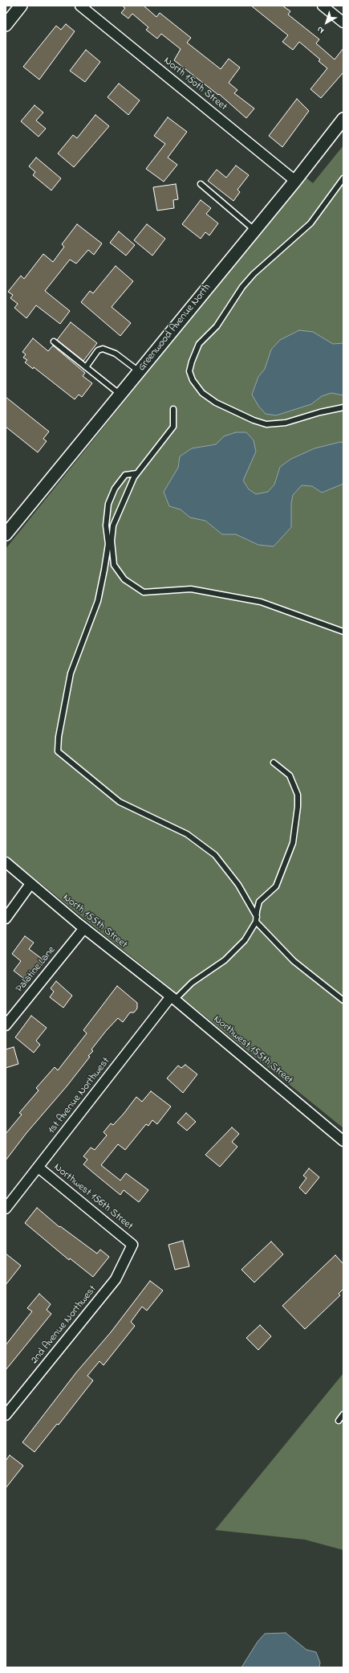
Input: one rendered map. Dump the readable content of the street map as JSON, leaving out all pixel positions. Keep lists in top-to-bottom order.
{
  "streets": {
    "street": [
      "North 150th Street",
      "Greenwood Avenue North",
      "North 155th Street",
      "Palatine Lane",
      "Northwest 155th Street",
      "1st Avenue Northwest",
      "Northwest 156th Street",
      "2nd Avenue Northwest"
    ]
  },
  "crossings": [
    ["North 150th Street", "Greenwood Avenue North"],
    ["North 155th Street", "Palatine Lane"],
    ["North 155th Street", "Northwest 155th Street"],
    ["North 155th Street", "1st Avenue Northwest"],
    ["Northwest 155th Street", "1st Avenue Northwest"],
    ["1st Avenue Northwest", "Northwest 156th Street"],
    ["Northwest 156th Street", "2nd Avenue Northwest"]
  ],
  "north": "bottom left"
}
